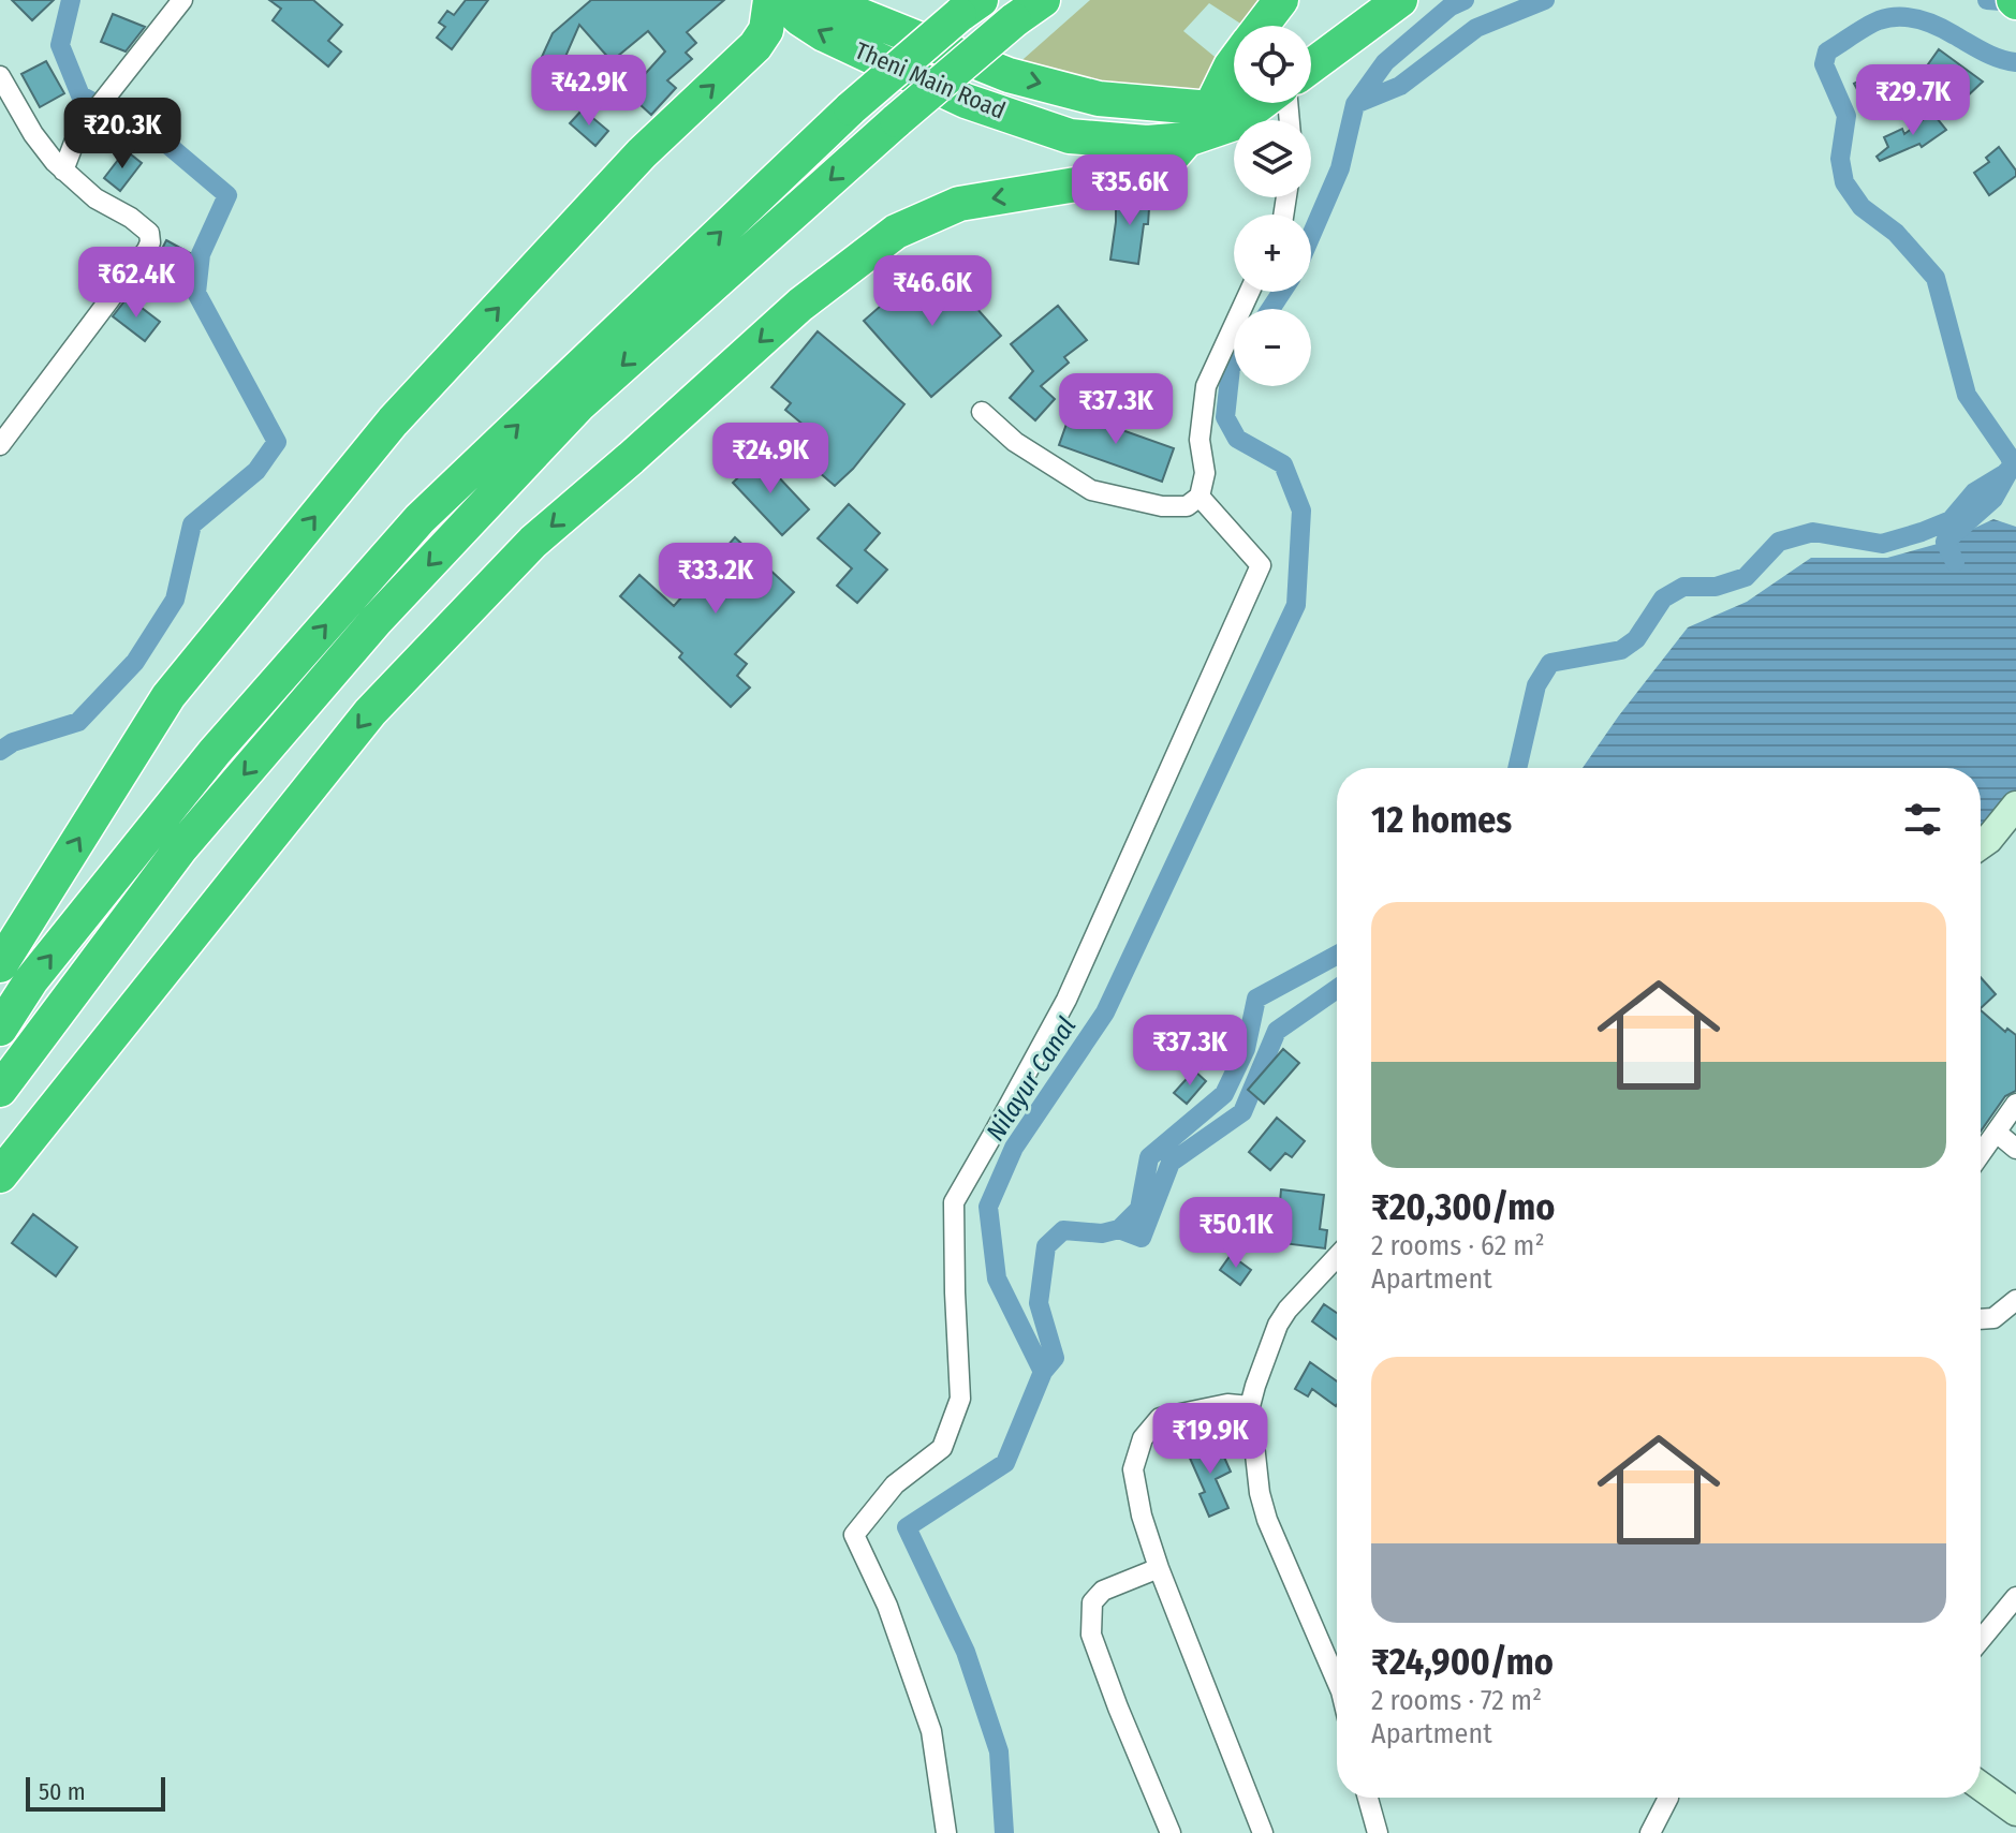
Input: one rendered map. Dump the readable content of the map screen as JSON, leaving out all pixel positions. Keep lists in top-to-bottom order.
{
  "streets": {
    "highway": ["Theni Main Road"]
  },
  "water": ["Nilayur Canal"],
  "scale_bar": "50 m",
  "page": {
    "map_buttons": ["+", "−"],
    "price": [
      "₹42.9K",
      "₹29.7K",
      "₹20.3K",
      "₹35.6K",
      "₹62.4K",
      "₹46.6K",
      "₹37.3K",
      "₹24.9K",
      "₹33.2K",
      "₹37.3K",
      "₹50.1K",
      "₹19.9K"
    ],
    "heading": "12 homes",
    "list": [
      {
        "name": "₹20,300/mo",
        "note": "2 rooms · 62 m² · Apartment"
      },
      {
        "name": "₹24,900/mo",
        "note": "2 rooms · 72 m² · Apartment"
      }
    ],
    "scale": "50 m"
  }
}
